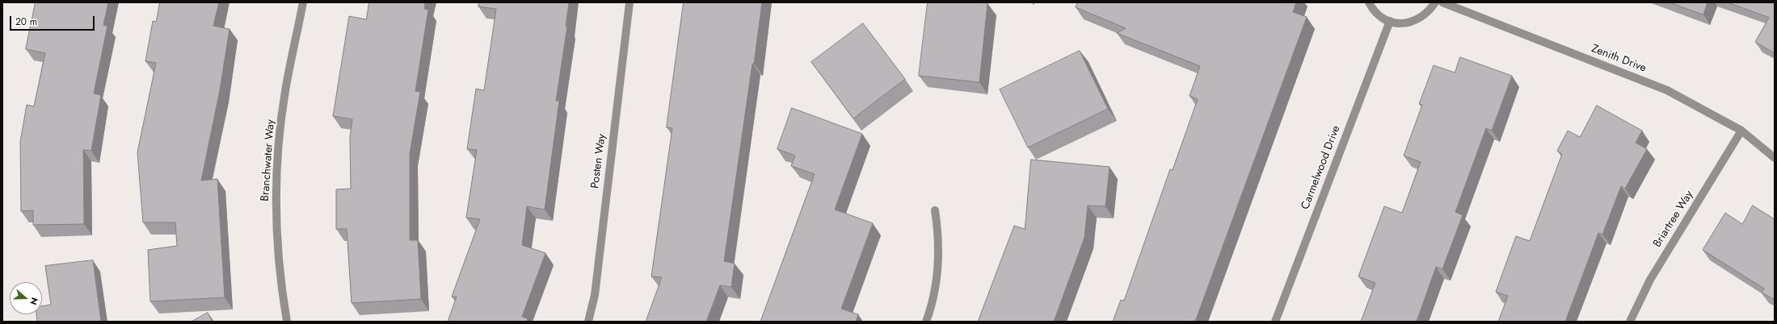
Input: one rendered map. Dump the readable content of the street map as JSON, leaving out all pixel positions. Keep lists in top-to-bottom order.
{
  "streets": {
    "street": [
      "Zenith Drive",
      "Branchwater Way",
      "Posten Way",
      "Carmelwood Drive",
      "Briartree Way"
    ]
  },
  "crossings": [
    ["Zenith Drive", "Briartree Way"]
  ],
  "scale_bar": "20 m",
  "north": "right"
}
